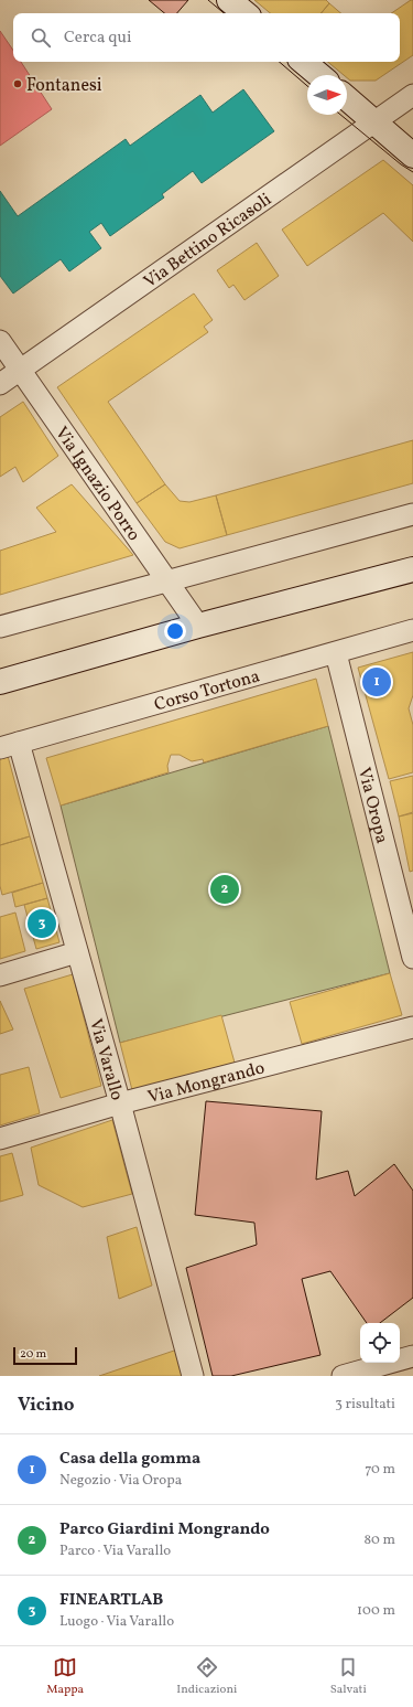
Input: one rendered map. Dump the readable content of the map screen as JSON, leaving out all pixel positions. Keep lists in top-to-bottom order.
{
  "streets": {
    "street": [
      "Via Bettino Ricasoli",
      "Via Ignazio Porro",
      "Corso Tortona",
      "Via Oropa",
      "Via Varallo",
      "Via Mongrando"
    ]
  },
  "crossings": [
    ["Via Bettino Ricasoli", "Via Ignazio Porro"],
    ["Corso Tortona", "Via Oropa"],
    ["Corso Tortona", "Via Varallo"],
    ["Via Varallo", "Via Mongrando"]
  ],
  "places": ["Fontanesi"],
  "scale_bar": "20 m",
  "north": "right",
  "page": {
    "search": "Cerca qui",
    "pins": ["1", "2", "3"],
    "scale": "20 m",
    "heading": ["Vicino", "3 risultati"],
    "list": [
      {
        "mark": "1",
        "name": "Casa della gomma",
        "note": "Negozio · Via Oropa",
        "value": "70 m"
      },
      {
        "mark": "2",
        "name": "Parco Giardini Mongrando",
        "note": "Parco · Via Varallo",
        "value": "80 m"
      },
      {
        "mark": "3",
        "name": "FINEARTLAB",
        "note": "Luogo · Via Varallo",
        "value": "100 m"
      }
    ],
    "nav": ["Mappa", "Indicazioni", "Salvati"]
  }
}
